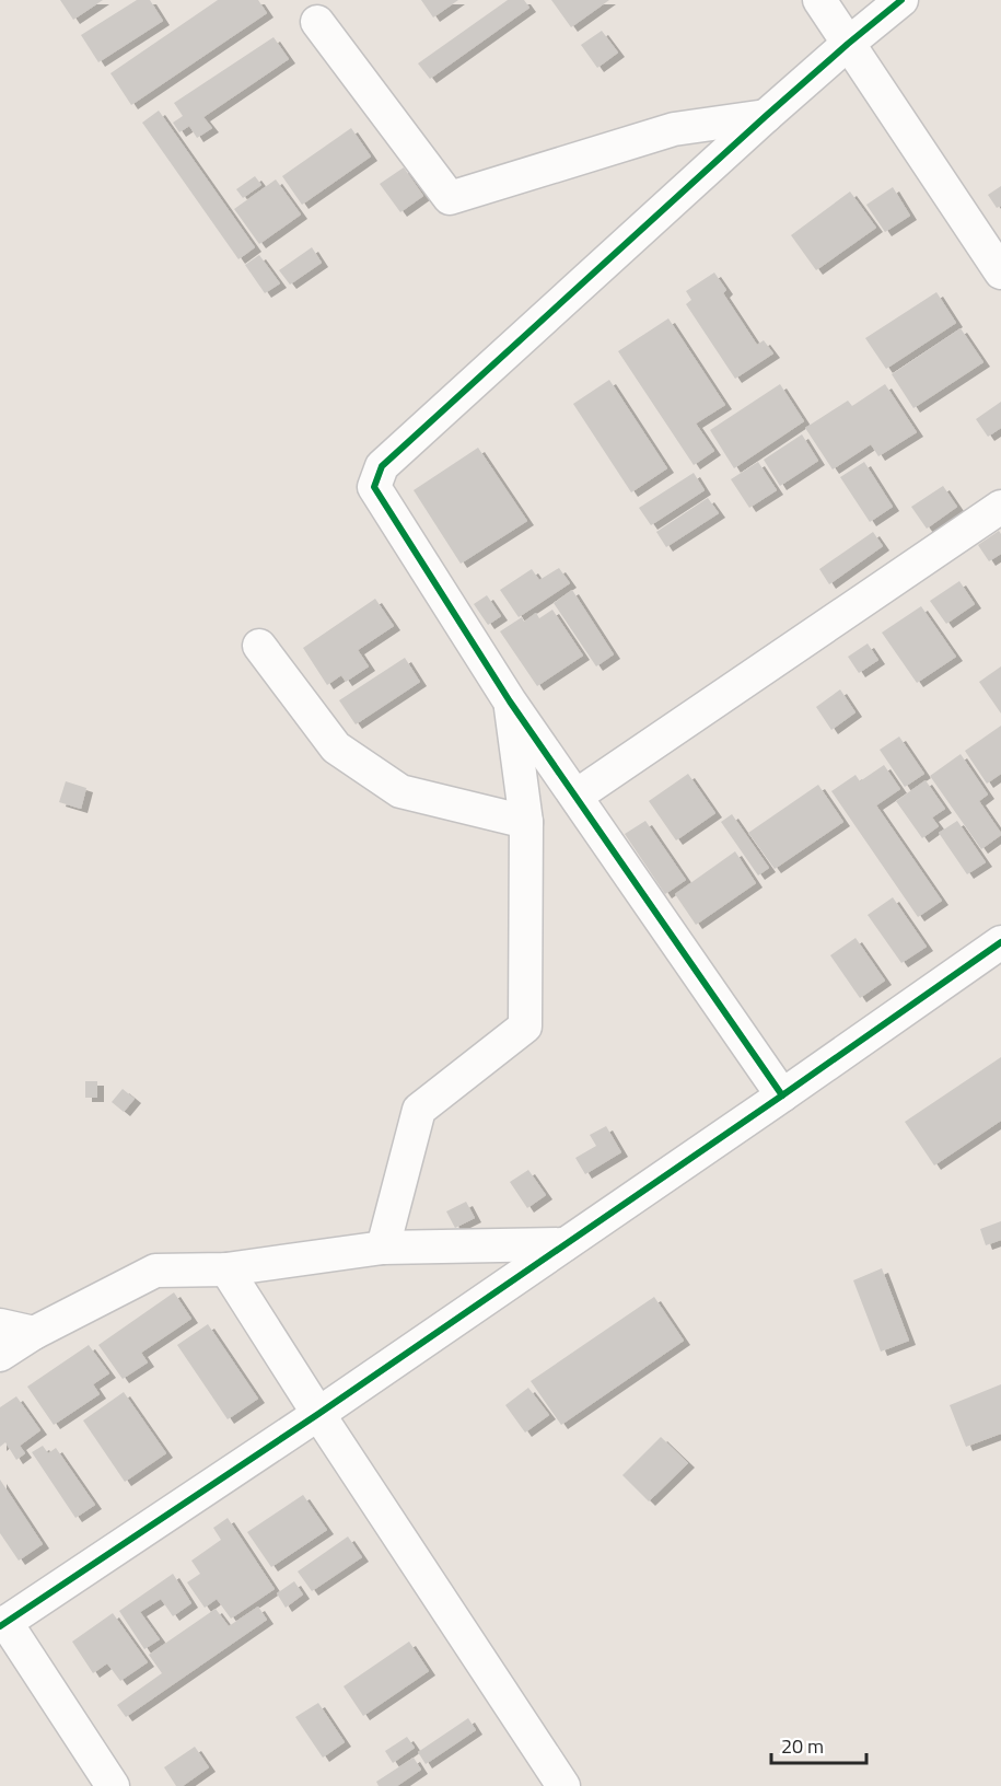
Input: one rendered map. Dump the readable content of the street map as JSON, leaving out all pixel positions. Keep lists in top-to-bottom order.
{
  "scale_bar": "20 m"
}
